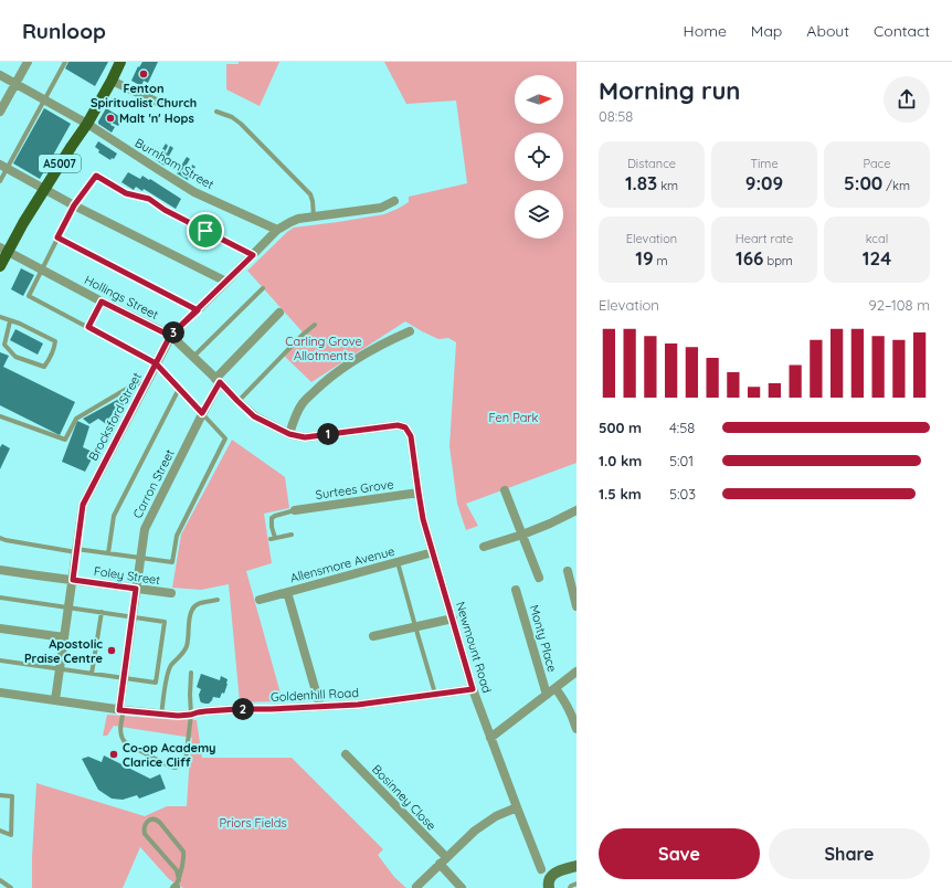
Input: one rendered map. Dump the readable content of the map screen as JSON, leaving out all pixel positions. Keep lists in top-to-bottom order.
{
  "streets": {
    "main road": ["A5007"],
    "street": [
      "Burnham Street",
      "Hollings Street",
      "Brocksford Street",
      "Carron Street",
      "Surtees Grove",
      "Allensmore Avenue",
      "Foley Street",
      "Monty Place",
      "Newmount Road",
      "Goldenhill Road",
      "Bosinney Close"
    ]
  },
  "crossings": [
    ["A5007", "Burnham Street"],
    ["A5007", "Hollings Street"],
    ["Burnham Street", "Brocksford Street"],
    ["Hollings Street", "Brocksford Street"],
    ["Hollings Street", "Carron Street"],
    ["Hollings Street", "Newmount Road"],
    ["Brocksford Street", "Foley Street"],
    ["Brocksford Street", "Goldenhill Road"],
    ["Carron Street", "Foley Street"],
    ["Carron Street", "Goldenhill Road"],
    ["Surtees Grove", "Newmount Road"],
    ["Allensmore Avenue", "Newmount Road"],
    ["Newmount Road", "Goldenhill Road"]
  ],
  "parks": ["Carling Grove Allotments", "Fen Park", "Priors Fields"],
  "places": [
    "Fenton Spiritualist Church",
    "Malt 'n' Hops",
    "Apostolic Praise Centre",
    "Co-op Academy Clarice Cliff"
  ],
  "north": "right",
  "page": {
    "header": "Runloop",
    "nav": [
      "Home",
      "Map",
      "About",
      "Contact"
    ],
    "heading": ["Morning run", "08:58"],
    "stats": [
      ["Distance", "1.83 km"],
      ["Time", "9:09"],
      ["Pace", "5:00 /km"],
      ["Elevation", "19 m"],
      ["Heart rate", "166 bpm"],
      ["kcal", "124"]
    ],
    "chart": ["Elevation", "92–108 m"],
    "pins": ["3", "1", "2"],
    "list": [
      {
        "name": "500 m",
        "note": "4:58"
      },
      {
        "name": "1.0 km",
        "note": "5:01"
      },
      {
        "name": "1.5 km",
        "note": "5:03"
      }
    ],
    "buttons": ["Save", "Share"]
  }
}
